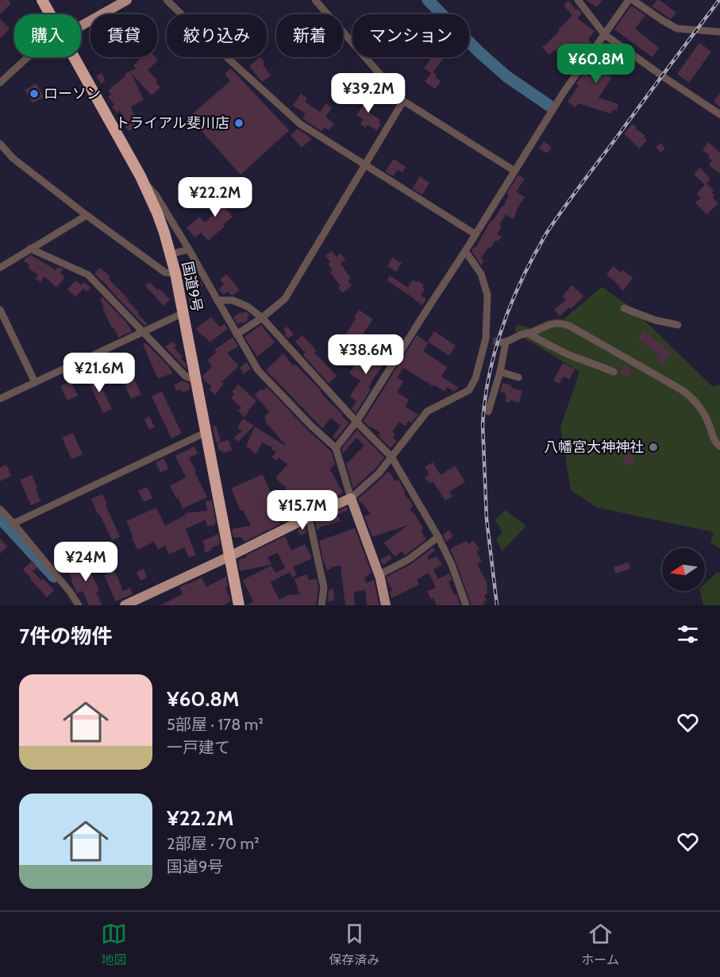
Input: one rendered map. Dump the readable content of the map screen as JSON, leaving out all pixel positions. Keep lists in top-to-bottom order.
{
  "streets": {
    "highway": ["国道9号"]
  },
  "places": ["ローソン", "トライアル斐川店", "八幡宮大神神社"],
  "north": "left",
  "page": {
    "chip": [
      "購入",
      "賃貸",
      "絞り込み",
      "新着",
      "マンション"
    ],
    "price": [
      "¥60.8M",
      "¥39.2M",
      "¥22.2M",
      "¥38.6M",
      "¥21.6M",
      "¥15.7M",
      "¥24M"
    ],
    "heading": "7件の物件",
    "list": [
      {
        "name": "¥60.8M",
        "note": "5部屋 · 178 m² · 一戸建て"
      },
      {
        "name": "¥22.2M",
        "note": "2部屋 · 70 m² · 国道9号"
      }
    ],
    "tabs": ["地図", "保存済み", "ホーム"]
  }
}
